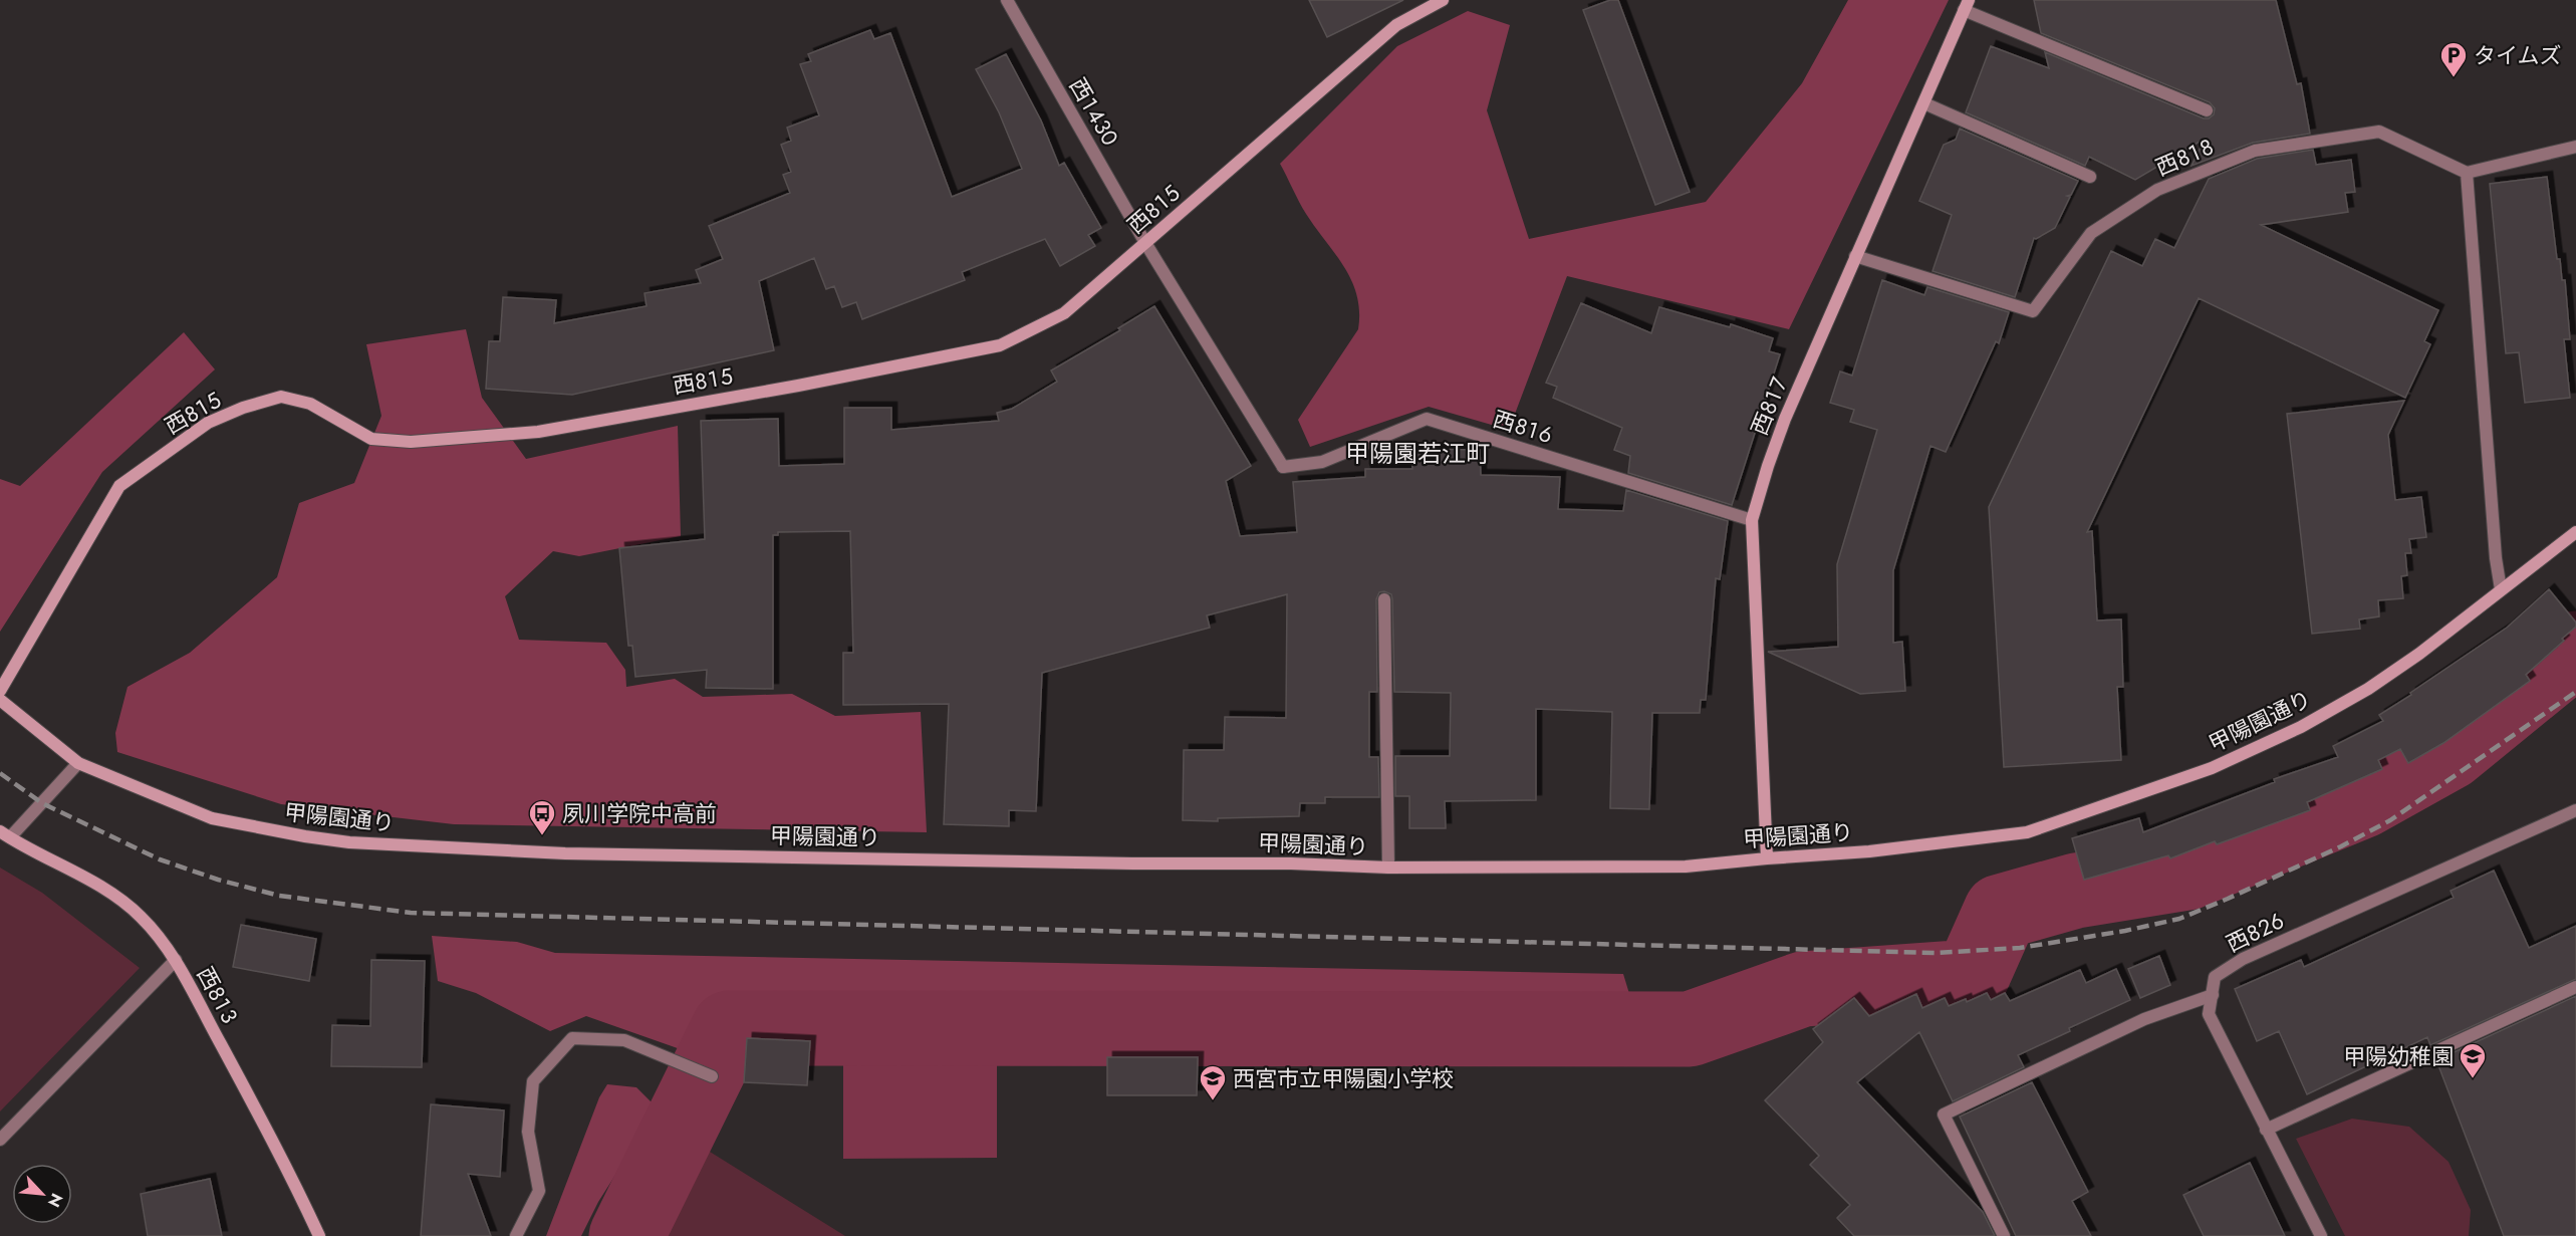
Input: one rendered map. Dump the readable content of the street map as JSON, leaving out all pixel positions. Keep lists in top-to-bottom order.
{
  "streets": {
    "street": [
      "西１４３０",
      "西８１８",
      "西８１５",
      "西８１７",
      "西８１６",
      "甲陽園通り",
      "西８２６",
      "西８１３"
    ]
  },
  "crossings": [
    ["西１４３０", "西８１５"],
    ["西１４３０", "西８１６"],
    ["西８１８", "西８１７"],
    ["西８１７", "西８１６"],
    ["西８１７", "甲陽園通り"]
  ],
  "districts": ["甲陽園若江町"],
  "places": {
    "parking": ["タイムズ"],
    "bus stop": ["夙川学院中高前"],
    "school or university": ["甲陽幼稚園", "西宮市立甲陽園小学校"]
  },
  "north": "bottom right"
}
